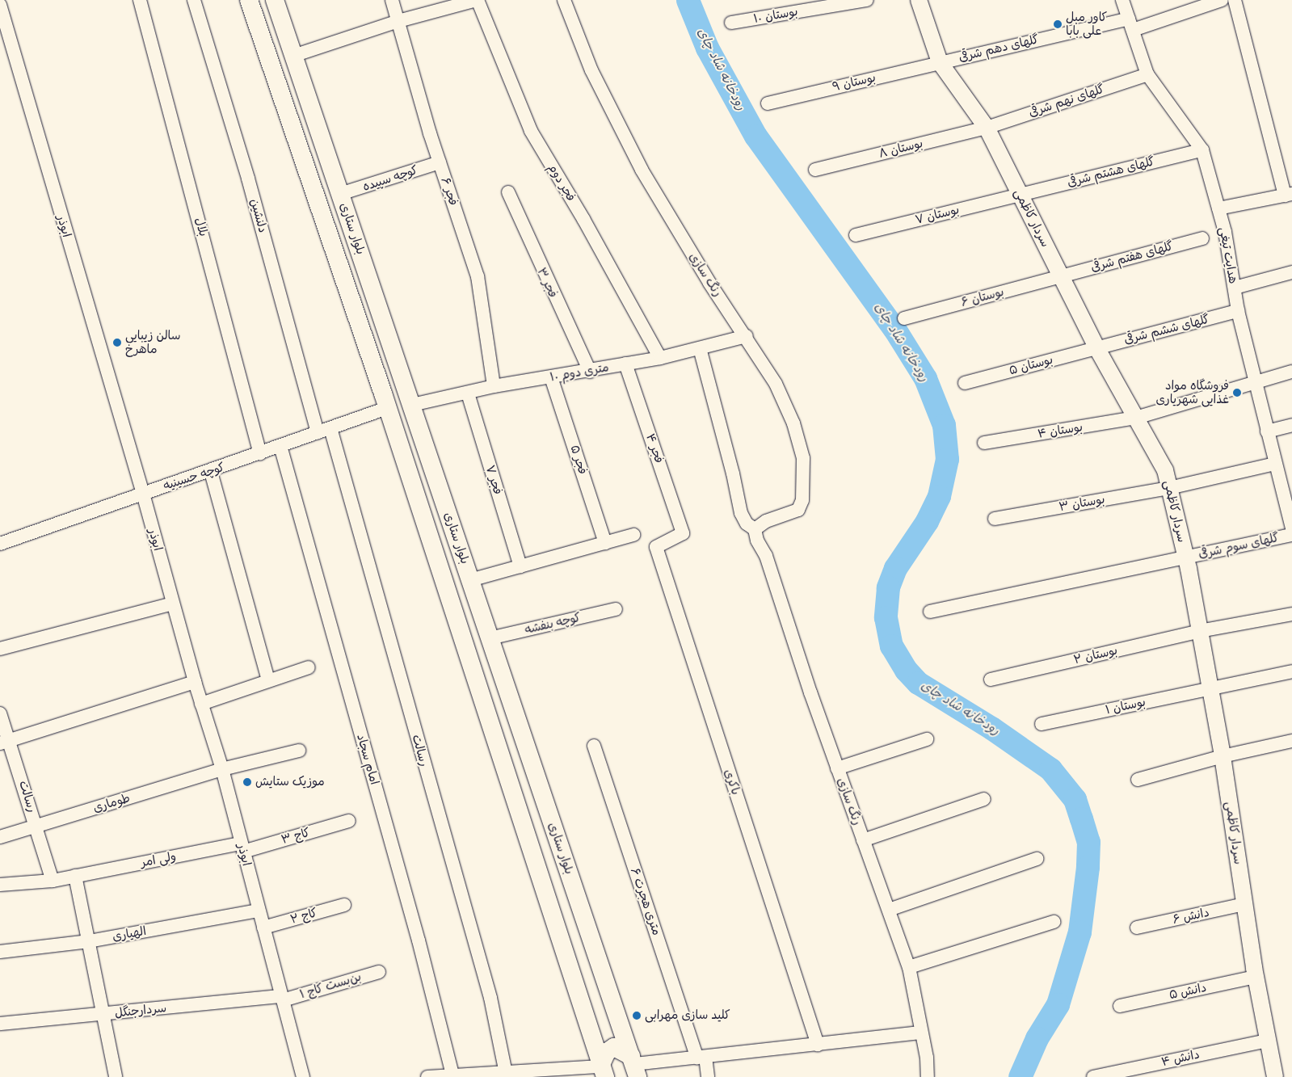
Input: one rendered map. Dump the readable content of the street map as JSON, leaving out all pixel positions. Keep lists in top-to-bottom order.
{
  "streets": {
    "main road": ["بلوار ستاری"],
    "street": [
      "بوستان ۱۰",
      "گلهای دهم شرقی",
      "بوستان ۹",
      "گلهای نهم شرقی",
      "بوستان ۸",
      "گلهای هشتم شرقی",
      "کوچه سپیده",
      "فجر دوم",
      "فجر ۶",
      "بوستان ۷",
      "دلنشین",
      "سردار کاظمی",
      "ابوذر",
      "بلال",
      "هدایت تیغی",
      "گلهای هفتم شرقی",
      "رنگ سازی",
      "فجر ۳",
      "بوستان ۶",
      "گلهای ششم شرقی",
      "بوستان ۵",
      "۱۰ متری دوم",
      "بوستان ۴",
      "فجر ۴",
      "فجر ۵",
      "کوچه حسینیه",
      "فجر ۷",
      "بوستان ۳",
      "گلهای سوم شرقی",
      "کوچه بنفشه",
      "بوستان ۲",
      "بوستان ۱",
      "رسالت",
      "امام سجاد",
      "باکری",
      "طوماری",
      "کاج ۳",
      "ولی امر",
      "۶ متری هجرت",
      "کاج ۲",
      "دانش ۶",
      "الهیاری",
      "بن‌بست کاج ۱",
      "دانش ۵",
      "سردارجنگل",
      "دانش ۴"
    ]
  },
  "crossings": [
    ["گلهای دهم شرقی", "بوستان ۹"],
    ["گلهای دهم شرقی", "سردار کاظمی"],
    ["گلهای دهم شرقی", "هدایت تیغی"],
    ["بوستان ۹", "سردار کاظمی"],
    ["گلهای نهم شرقی", "بوستان ۸"],
    ["گلهای نهم شرقی", "سردار کاظمی"],
    ["گلهای نهم شرقی", "هدایت تیغی"],
    ["بوستان ۸", "سردار کاظمی"],
    ["گلهای هشتم شرقی", "بوستان ۷"],
    ["گلهای هشتم شرقی", "سردار کاظمی"],
    ["گلهای هشتم شرقی", "هدایت تیغی"],
    ["کوچه سپیده", "فجر ۶"],
    ["کوچه سپیده", "بلوار ستاری"],
    ["فجر دوم", "۱۰ متری دوم"],
    ["فجر ۶", "۱۰ متری دوم"],
    ["بوستان ۷", "سردار کاظمی"],
    ["دلنشین", "کوچه حسینیه"],
    ["سردار کاظمی", "گلهای هفتم شرقی"],
    ["سردار کاظمی", "بوستان ۶"],
    ["سردار کاظمی", "گلهای ششم شرقی"],
    ["سردار کاظمی", "بوستان ۵"],
    ["سردار کاظمی", "بوستان ۴"],
    ["سردار کاظمی", "بوستان ۳"],
    ["سردار کاظمی", "گلهای سوم شرقی"],
    ["سردار کاظمی", "بوستان ۲"],
    ["سردار کاظمی", "بوستان ۱"],
    ["سردار کاظمی", "دانش ۶"],
    ["سردار کاظمی", "دانش ۵"],
    ["سردار کاظمی", "دانش ۴"],
    ["ابوذر", "کوچه حسینیه"],
    ["ابوذر", "طوماری"],
    ["ابوذر", "کاج ۳"],
    ["ابوذر", "ولی امر"],
    ["ابوذر", "کاج ۲"],
    ["ابوذر", "الهیاری"],
    ["ابوذر", "بن‌بست کاج ۱"],
    ["ابوذر", "سردارجنگل"],
    ["بلال", "کوچه حسینیه"],
    ["بلوار ستاری", "۱۰ متری دوم"],
    ["بلوار ستاری", "کوچه حسینیه"],
    ["بلوار ستاری", "کوچه بنفشه"],
    ["هدایت تیغی", "گلهای ششم شرقی"],
    ["هدایت تیغی", "بوستان ۴"],
    ["هدایت تیغی", "بوستان ۳"],
    ["گلهای هفتم شرقی", "بوستان ۶"],
    ["رنگ سازی", "۱۰ متری دوم"],
    ["فجر ۳", "۱۰ متری دوم"],
    ["گلهای ششم شرقی", "بوستان ۵"],
    ["۱۰ متری دوم", "فجر ۴"],
    ["۱۰ متری دوم", "فجر ۵"],
    ["۱۰ متری دوم", "فجر ۷"],
    ["فجر ۴", "باکری"],
    ["کوچه حسینیه", "رسالت"],
    ["کوچه حسینیه", "امام سجاد"],
    ["رسالت", "طوماری"],
    ["رسالت", "ولی امر"],
    ["کاج ۳", "ولی امر"],
    ["بن‌بست کاج ۱", "سردارجنگل"]
  ],
  "water": ["رودخانه شاد چای"],
  "places": [
    "کاور مبل علی بابا",
    "سالن زیبایی ماهرخ",
    "فروشگاه مواد غذایی شهریاری",
    "موزیک ستایش",
    "کلید سازی مهرابی"
  ]
}
